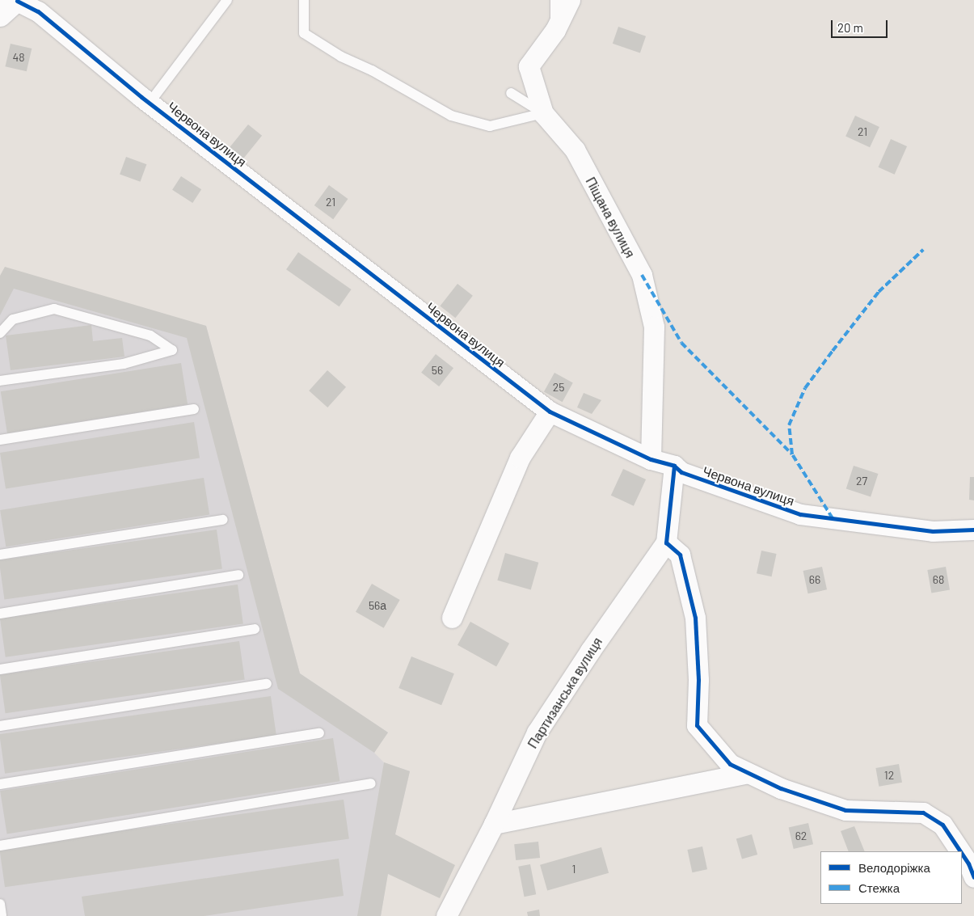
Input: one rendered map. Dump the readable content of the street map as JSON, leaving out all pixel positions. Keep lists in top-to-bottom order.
{
  "streets": {
    "street": ["Червона вулиця", "Піщана вулиця", "Партизанська вулиця"]
  },
  "crossings": [
    ["Червона вулиця", "Піщана вулиця"]
  ],
  "house_numbers": [
    "48",
    "21",
    "21",
    "56",
    "25",
    "27",
    "66",
    "68",
    "56а",
    "12",
    "62",
    "1"
  ],
  "legend": ["Велодоріжка", "Стежка"],
  "scale_bar": "20 m"
}
